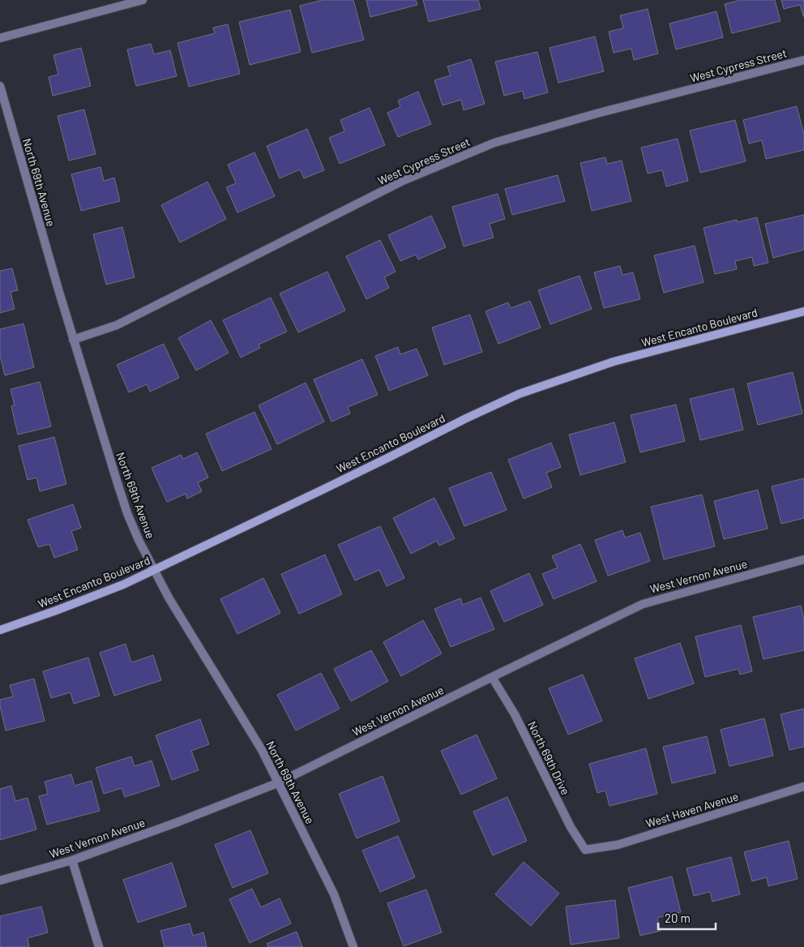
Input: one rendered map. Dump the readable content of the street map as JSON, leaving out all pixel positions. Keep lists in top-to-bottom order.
{
  "streets": {
    "street": [
      "West Cypress Street",
      "North 69th Avenue",
      "West Encanto Boulevard",
      "West Vernon Avenue",
      "North 69th Drive",
      "West Haven Avenue"
    ]
  },
  "crossings": [
    ["West Cypress Street", "North 69th Avenue"],
    ["North 69th Avenue", "West Encanto Boulevard"],
    ["North 69th Avenue", "West Vernon Avenue"],
    ["West Vernon Avenue", "North 69th Drive"],
    ["North 69th Drive", "West Haven Avenue"]
  ],
  "scale_bar": "20 m"
}
